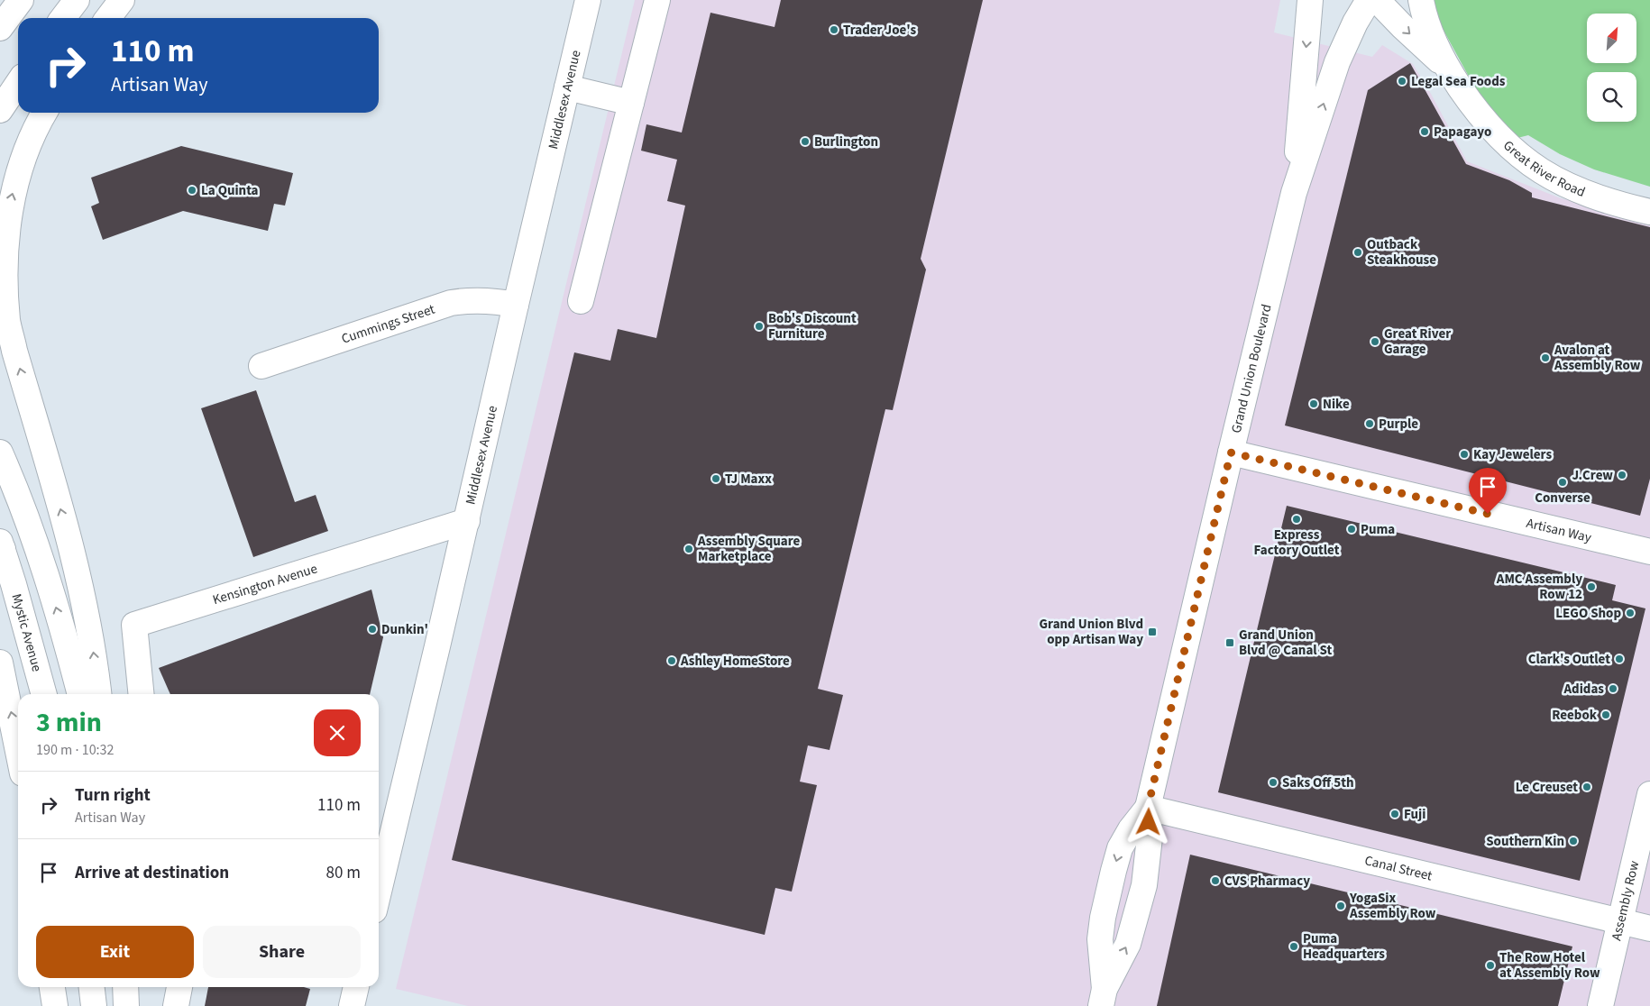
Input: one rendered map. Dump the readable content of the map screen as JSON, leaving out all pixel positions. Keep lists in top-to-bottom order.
{
  "streets": {
    "main road": [
      "Middlesex Avenue",
      "Great River Road",
      "Cummings Street",
      "Grand Union Boulevard",
      "Artisan Way",
      "Kensington Avenue",
      "Mystic Avenue",
      "Canal Street",
      "Assembly Row"
    ]
  },
  "crossings": [
    ["Middlesex Avenue", "Cummings Street"],
    ["Middlesex Avenue", "Kensington Avenue"],
    ["Grand Union Boulevard", "Artisan Way"],
    ["Grand Union Boulevard", "Canal Street"],
    ["Canal Street", "Assembly Row"]
  ],
  "places": {
    "other": [
      "Trader Joe's",
      "Legal Sea Foods",
      "Papagayo",
      "Burlington",
      "La Quinta",
      "Outback Steakhouse",
      "Bob's Discount Furniture",
      "Great River Garage",
      "Avalon at Assembly Row",
      "Nike",
      "Purple",
      "Kay Jewelers",
      "J.Crew",
      "TJ Maxx",
      "Converse",
      "Express Factory Outlet",
      "Puma",
      "Assembly Square Marketplace",
      "AMC Assembly Row 12",
      "LEGO Shop",
      "Dunkin'",
      "Clark's Outlet",
      "Ashley HomeStore",
      "Adidas",
      "Reebok",
      "Saks Off 5th",
      "Le Creuset",
      "Fuji",
      "Southern Kin",
      "CVS Pharmacy",
      "YogaSix Assembly Row",
      "Puma Headquarters",
      "The Row Hotel at Assembly Row"
    ],
    "transit": ["Grand Union Blvd opp Artisan Way", "Grand Union Blvd @ Canal St"]
  },
  "north": "top right",
  "page": {
    "turn": ["110 m", "Artisan Way"],
    "heading": ["3 min", "190 m · 10:32"],
    "list": [
      {
        "name": "Turn right",
        "note": "Artisan Way",
        "value": "110 m"
      },
      {
        "name": "Arrive at destination",
        "value": "80 m"
      }
    ],
    "buttons": ["Exit", "Share"]
  }
}
